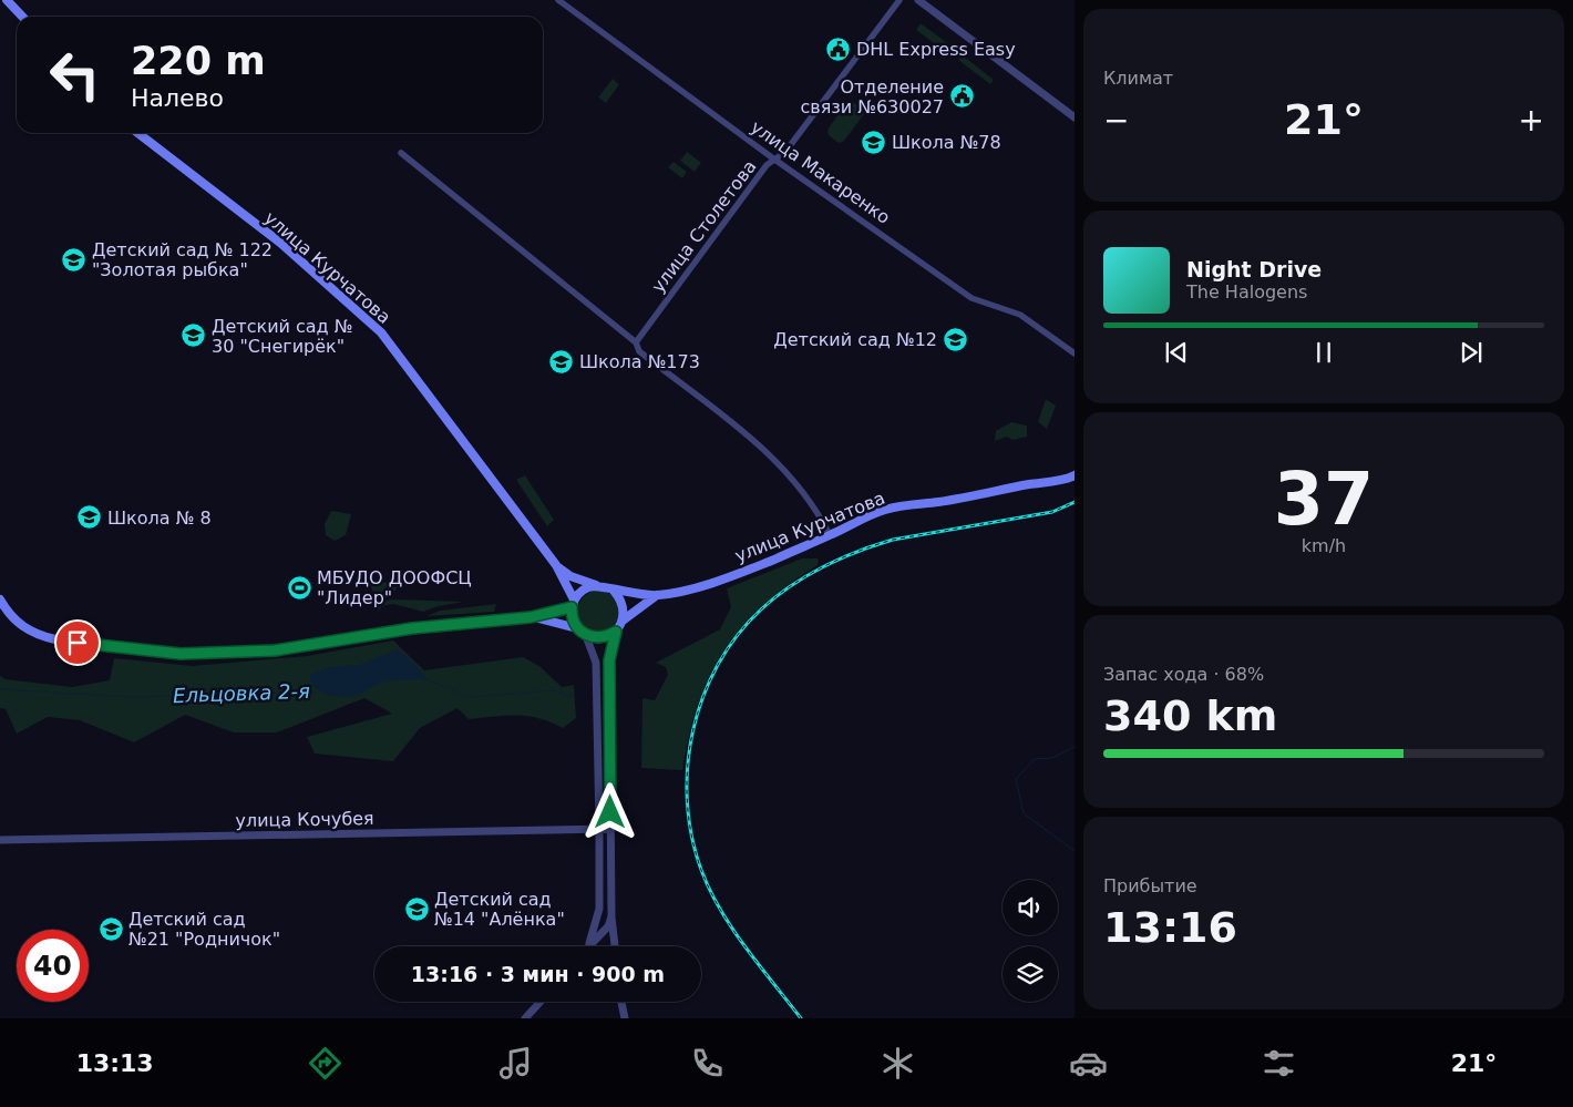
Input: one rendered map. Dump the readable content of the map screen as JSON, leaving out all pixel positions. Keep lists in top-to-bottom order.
{
  "streets": {
    "main road": ["улица Курчатова"],
    "street": ["улица Макаренко", "улица Столетова", "улица Кочубея"]
  },
  "crossings": [
    ["улица Макаренко", "улица Столетова"]
  ],
  "water": ["Ельцовка 2-я"],
  "places": {
    "public building": ["DHL Express Easy", "Отделение связи №630027"],
    "school or university": [
      "Школа №78",
      "Детский сад № 122 \"Золотая рыбка\"",
      "Детский сад № 30 \"Снегирёк\"",
      "Детский сад №12",
      "Школа №173",
      "Школа № 8",
      "Детский сад №14 \"Алёнка\"",
      "Детский сад №21 \"Родничок\""
    ],
    "sports": ["МБУДО ДООФСЦ \"Лидер\""]
  },
  "page": {
    "tile": [
      "Климат",
      ["37", "km/h"],
      ["Запас хода · 68%", "340 km"],
      ["Прибытие", "13:16"]
    ],
    "turn": ["220 m", "Налево"],
    "heat": ["−", "21°", "+"],
    "song": ["Night Drive", "The Halogens"],
    "limit": "40",
    "trip": "13:16 · 3 мин · 900 m",
    "tabs": ["13:13", "21°"]
  }
}
